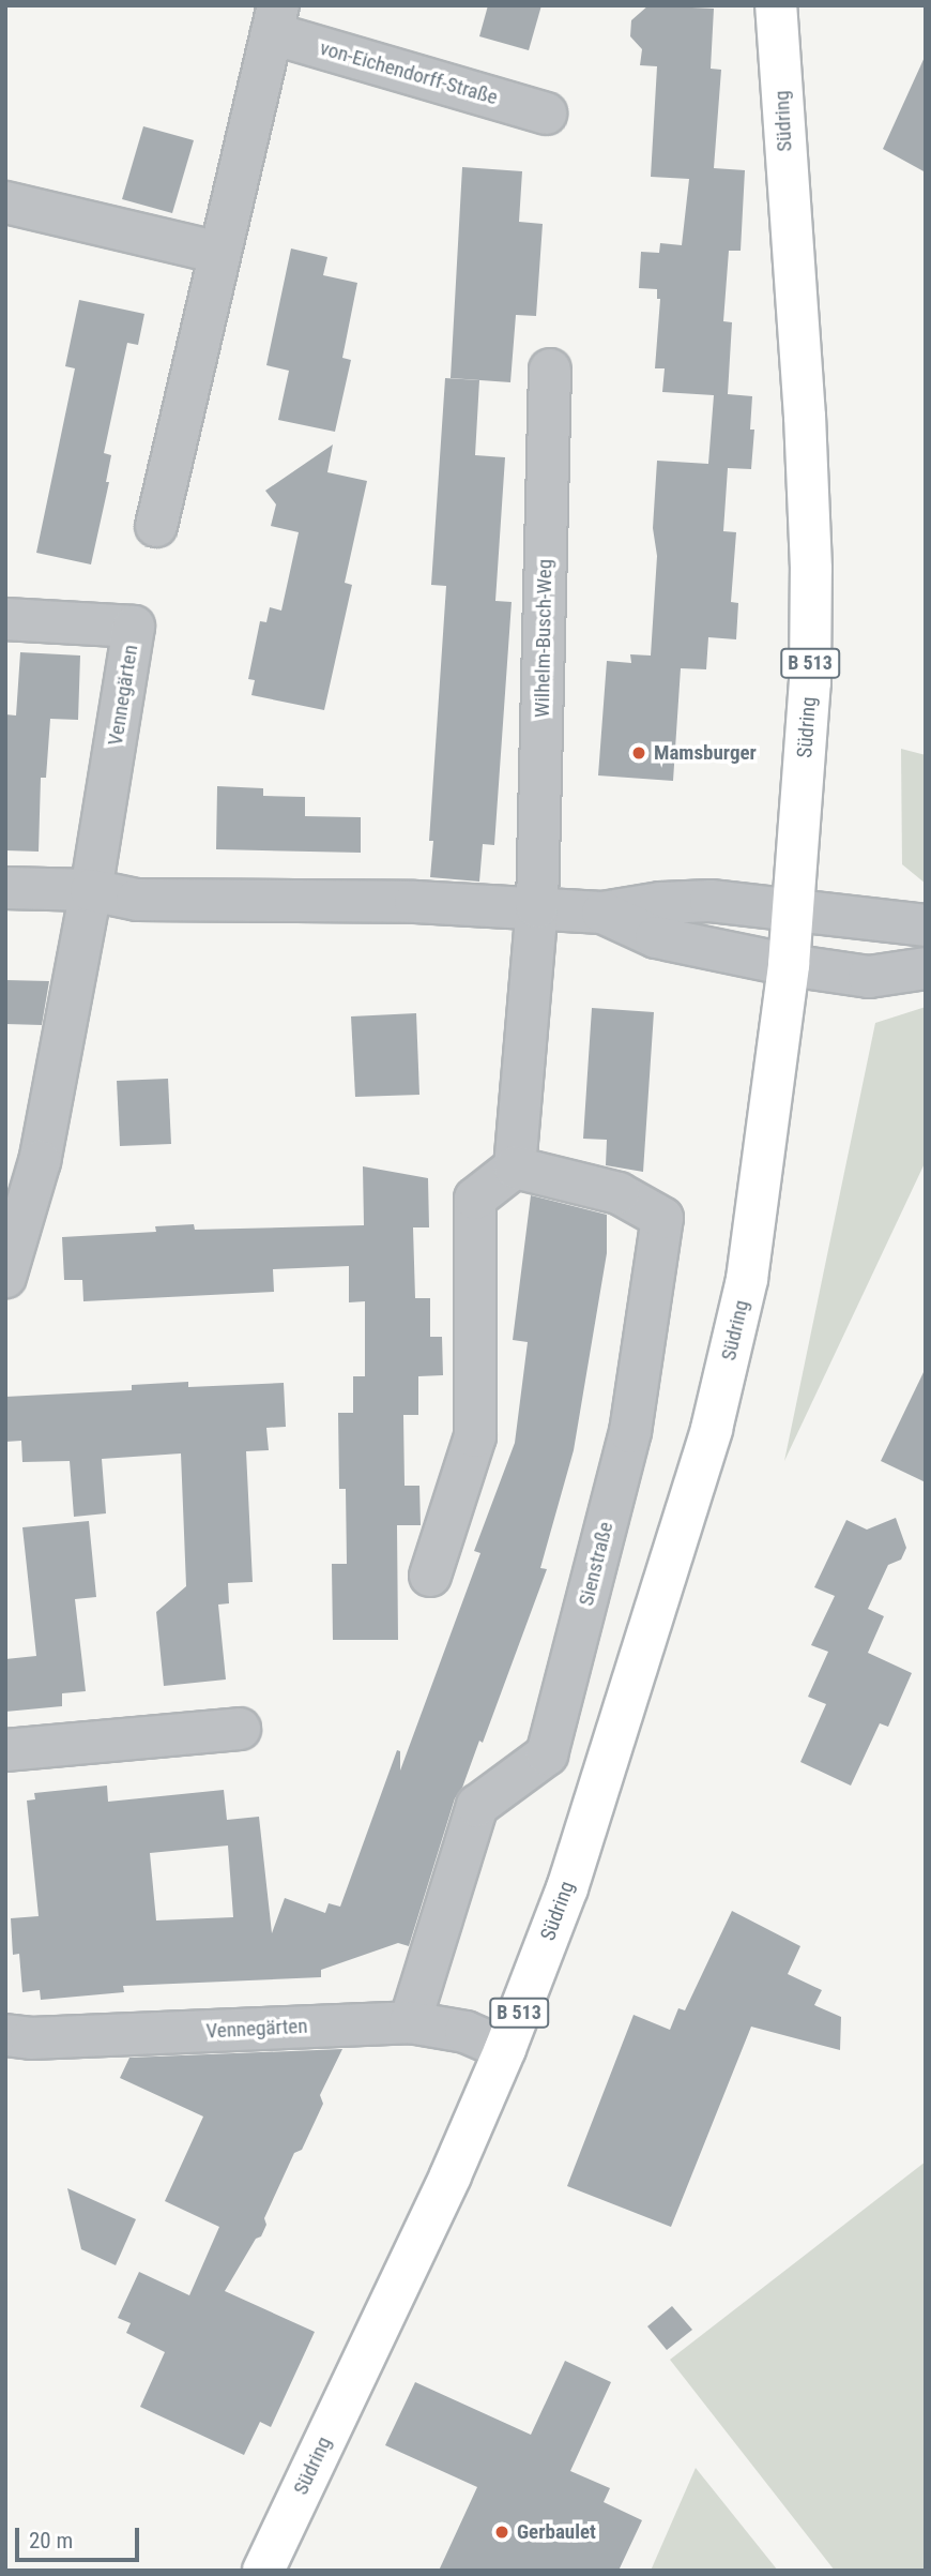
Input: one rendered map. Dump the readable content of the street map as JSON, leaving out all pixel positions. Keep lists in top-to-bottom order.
{
  "streets": {
    "main road": ["Südring", "B 513"],
    "street": [
      "von-Eichendorff-Straße",
      "Wilhelm-Busch-Weg",
      "Vennegärten",
      "Sienstraße"
    ]
  },
  "crossings": [
    ["Südring", "Vennegärten"],
    ["Vennegärten", "Sienstraße"]
  ],
  "places": ["Mamsburger", "Gerbaulet"],
  "scale_bar": "20 m"
}
